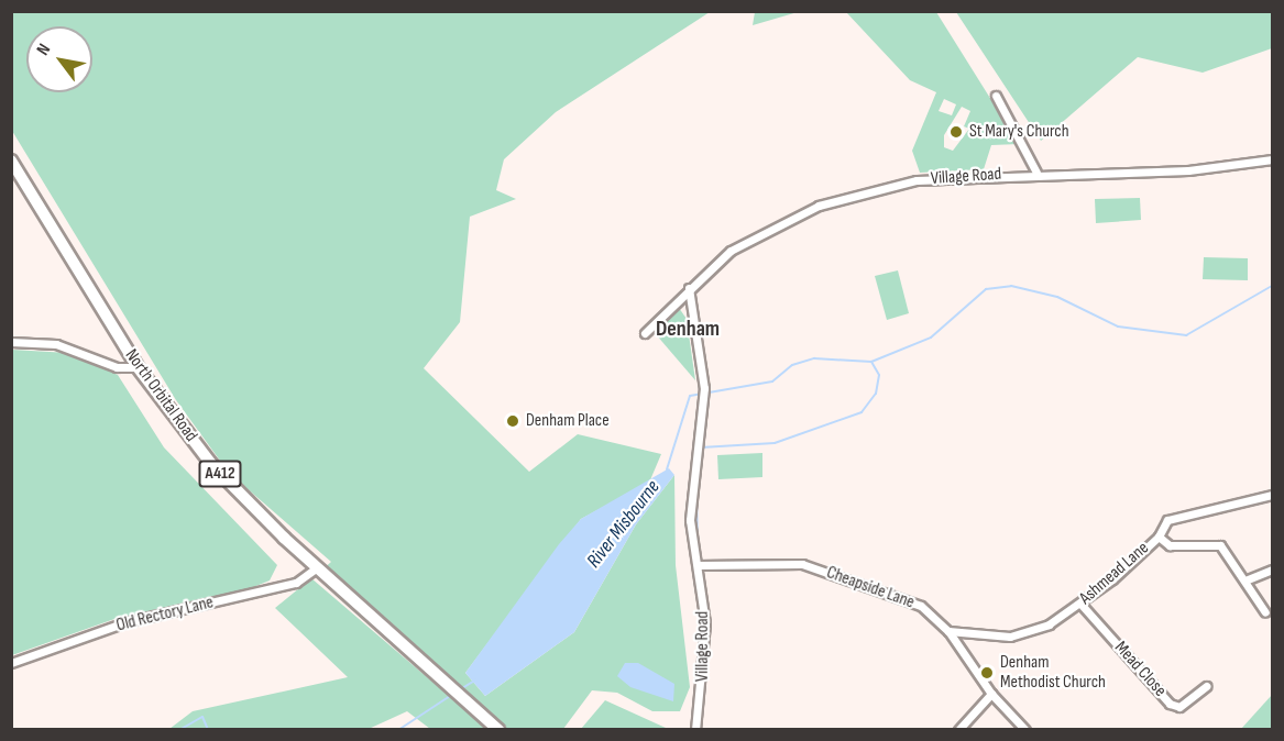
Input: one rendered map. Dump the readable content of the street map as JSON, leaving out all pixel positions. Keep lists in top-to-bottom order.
{
  "streets": {
    "main road": ["North Orbital Road", "A412"],
    "street": [
      "Village Road",
      "Ashmead Lane",
      "Cheapside Lane",
      "Old Rectory Lane",
      "Mead Close"
    ]
  },
  "crossings": [
    ["Village Road", "Cheapside Lane"],
    ["North Orbital Road", "Old Rectory Lane"],
    ["Ashmead Lane", "Cheapside Lane"],
    ["Ashmead Lane", "Mead Close"]
  ],
  "districts": ["Denham"],
  "water": ["River Misbourne"],
  "places": ["St Mary's Church", "Denham Place", "Denham Methodist Church"],
  "north": "top left"
}
